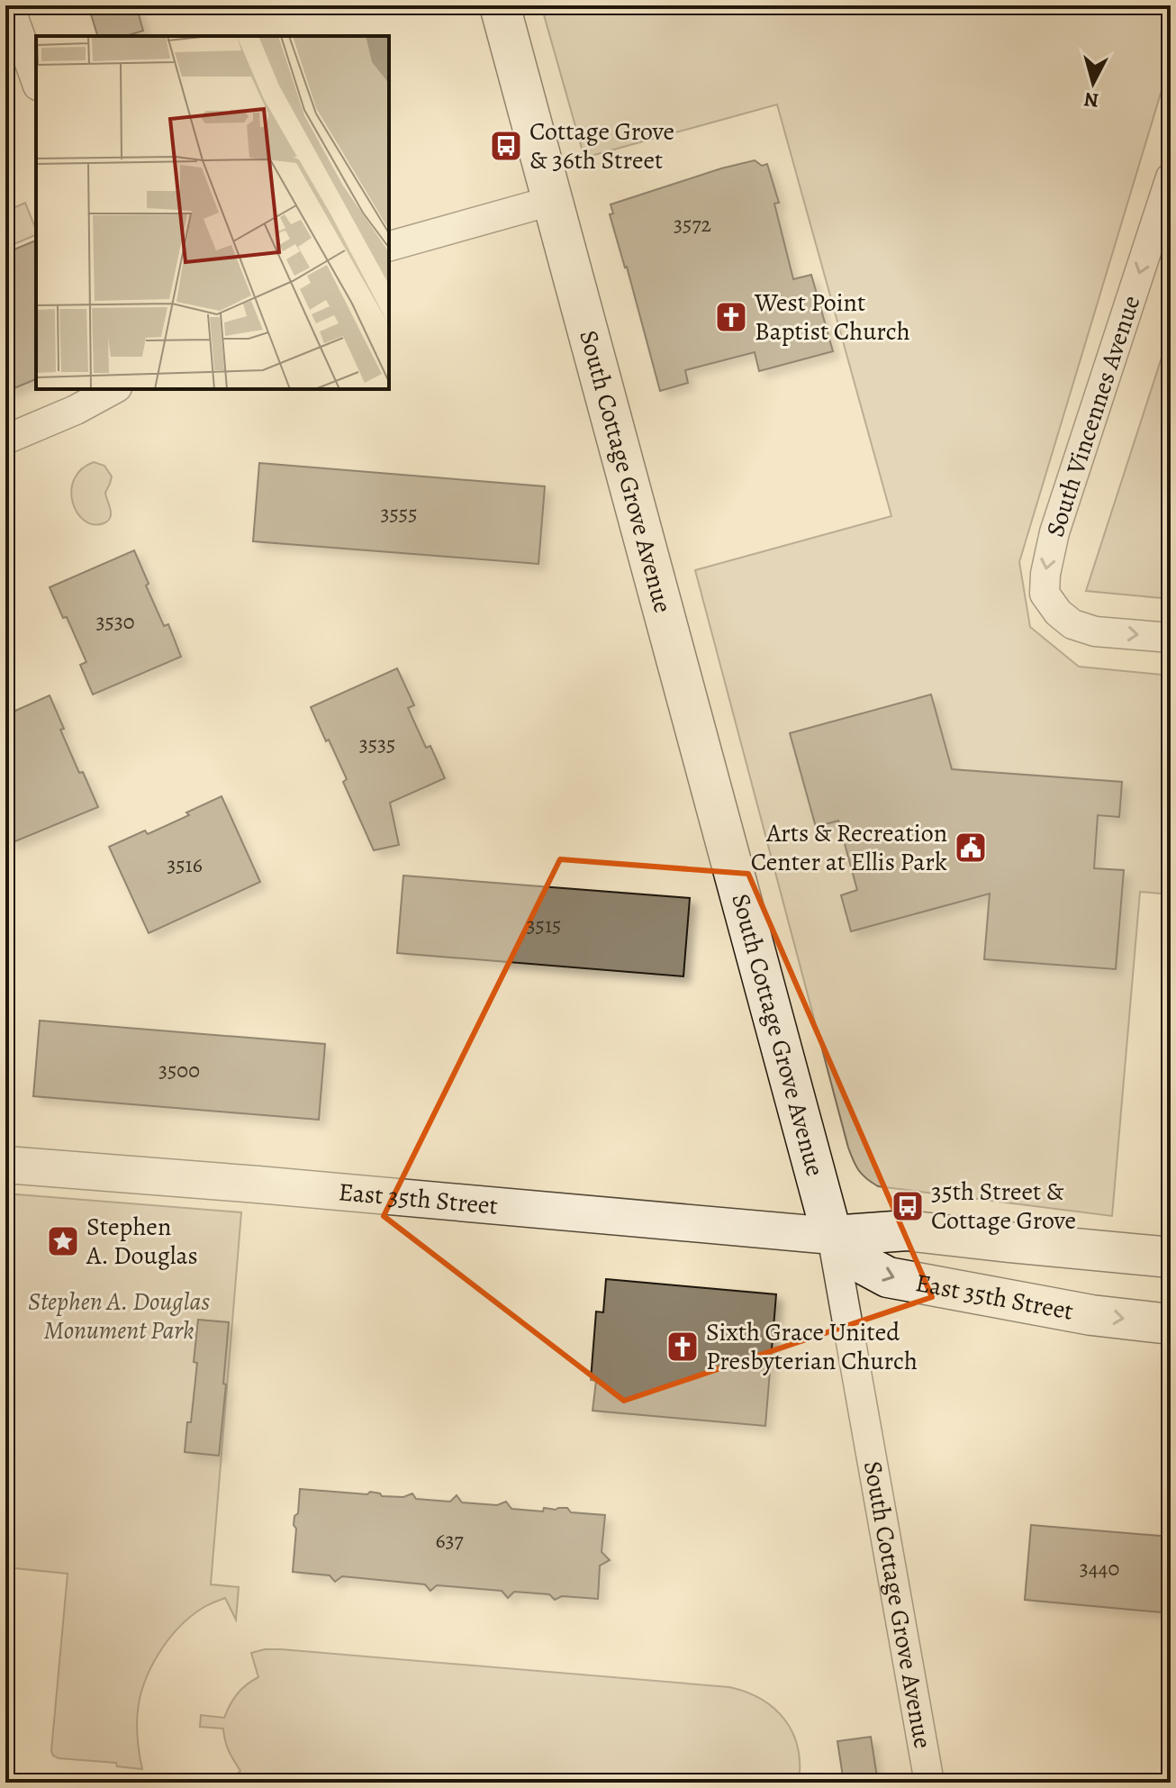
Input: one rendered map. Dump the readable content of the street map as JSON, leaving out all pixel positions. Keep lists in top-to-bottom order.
{
  "streets": {
    "main road": ["South Cottage Grove Avenue", "East 35th Street"],
    "street": ["South Vincennes Avenue"]
  },
  "crossings": [
    ["South Cottage Grove Avenue", "East 35th Street"]
  ],
  "parks": ["Stephen A. Douglas Monument Park"],
  "places": {
    "bus stop": ["Cottage Grove & 36th Street", "35th Street & Cottage Grove"],
    "church": ["West Point Baptist Church", "Sixth Grace United Presbyterian Church"],
    "public building": ["Arts & Recreation Center at Ellis Park"],
    "place": ["Stephen A. Douglas"]
  },
  "house_numbers": [
    "3572",
    "3555",
    "3530",
    "3535",
    "3516",
    "3515",
    "3500",
    "637",
    "3440"
  ],
  "north": "bottom"
}
